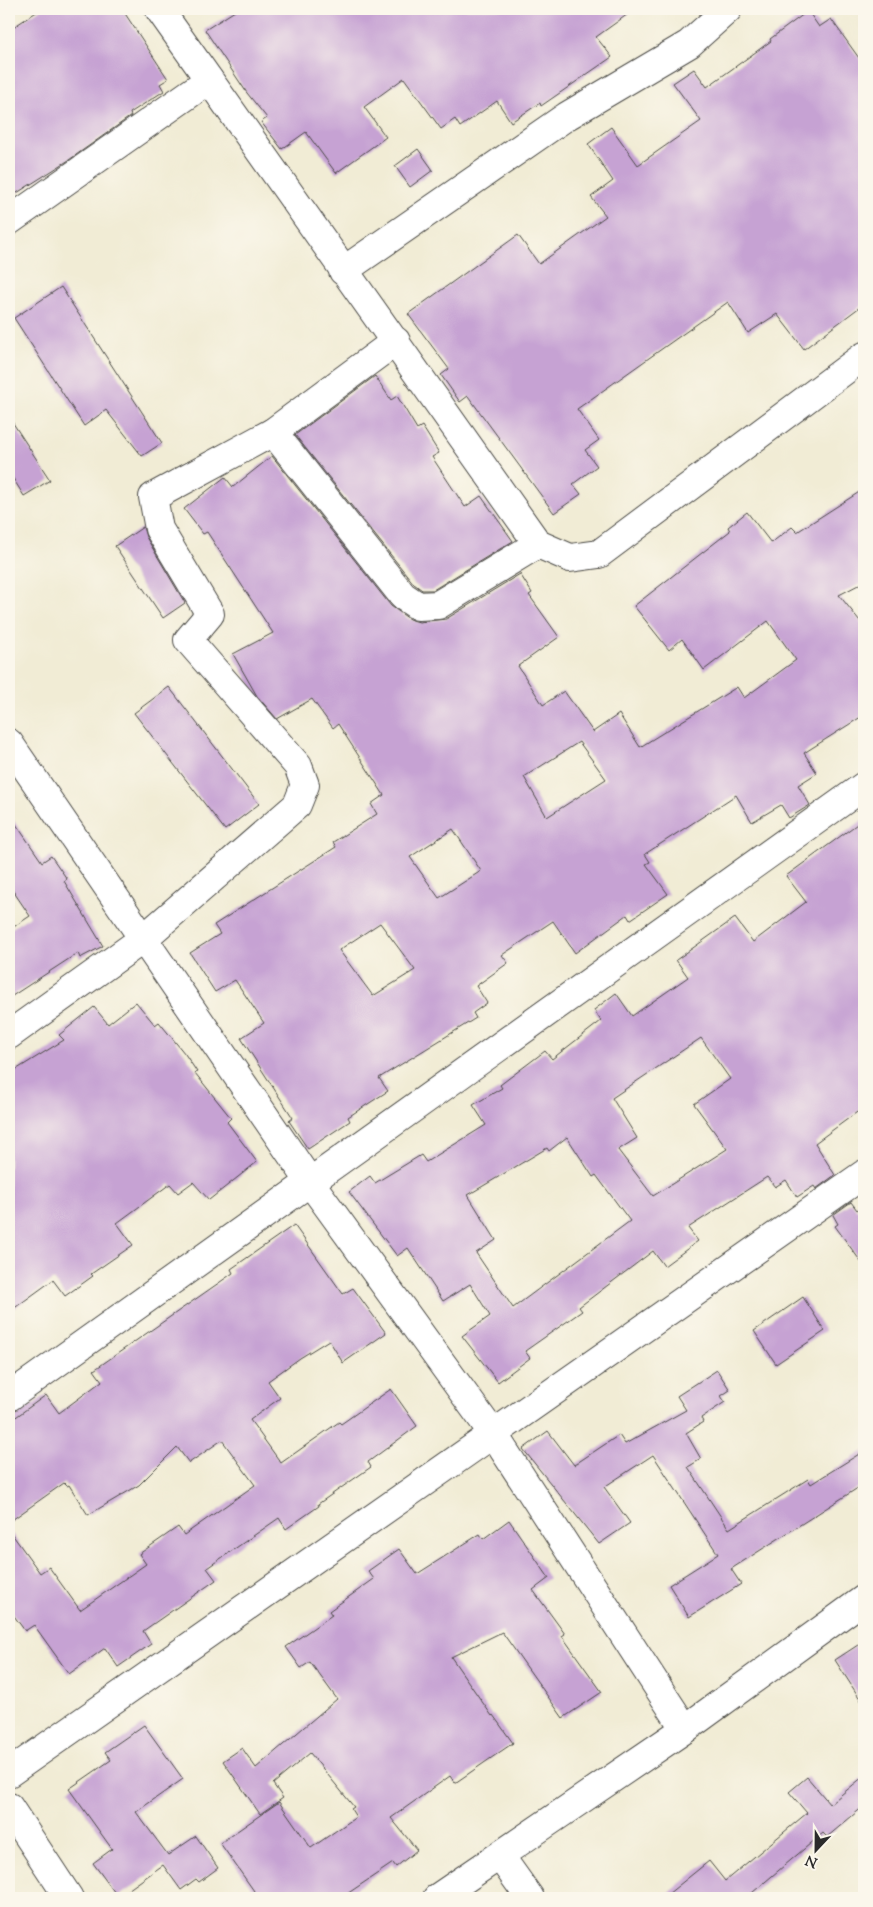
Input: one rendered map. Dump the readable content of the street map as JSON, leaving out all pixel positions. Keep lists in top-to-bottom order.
{
  "north": "bottom"
}
